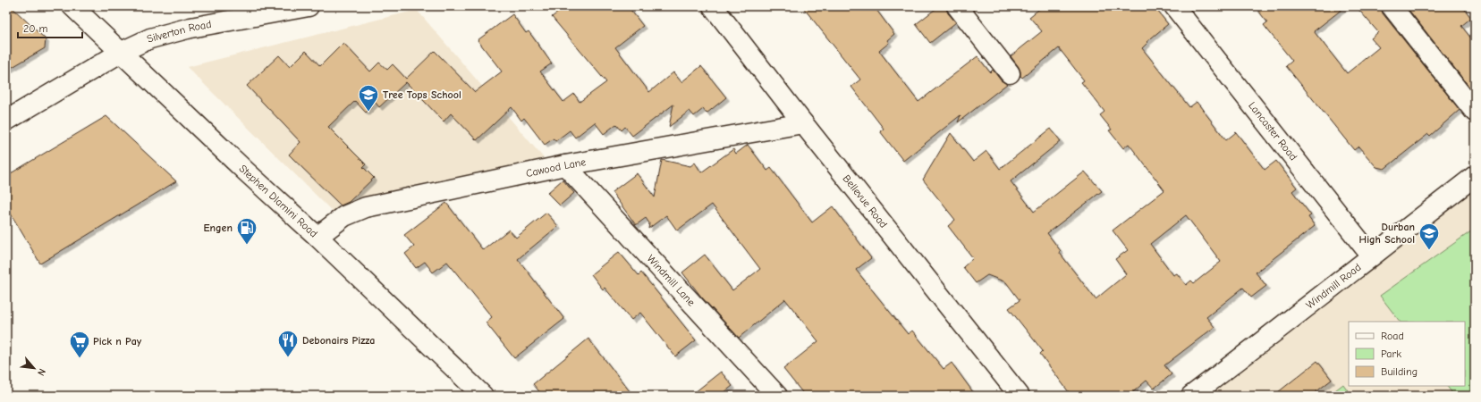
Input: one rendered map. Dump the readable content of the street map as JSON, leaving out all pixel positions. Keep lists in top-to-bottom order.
{
  "streets": {
    "street": [
      "Silverton Road",
      "Lancaster Road",
      "Cawood Lane",
      "Stephen Dlamini Road",
      "Bellevue Road",
      "Windmill Lane",
      "Windmill Road"
    ]
  },
  "crossings": [
    ["Silverton Road", "Stephen Dlamini Road"],
    ["Lancaster Road", "Windmill Road"],
    ["Cawood Lane", "Stephen Dlamini Road"],
    ["Cawood Lane", "Bellevue Road"],
    ["Cawood Lane", "Windmill Lane"]
  ],
  "places": {
    "school or university": ["Tree Tops School", "Durban High School"],
    "fuel station": ["Engen"],
    "restaurant": ["Debonairs Pizza"],
    "supermarket": ["Pick n Pay"]
  },
  "legend": ["Road", "Park", "Building"],
  "scale_bar": "20 m",
  "north": "bottom right"
}
